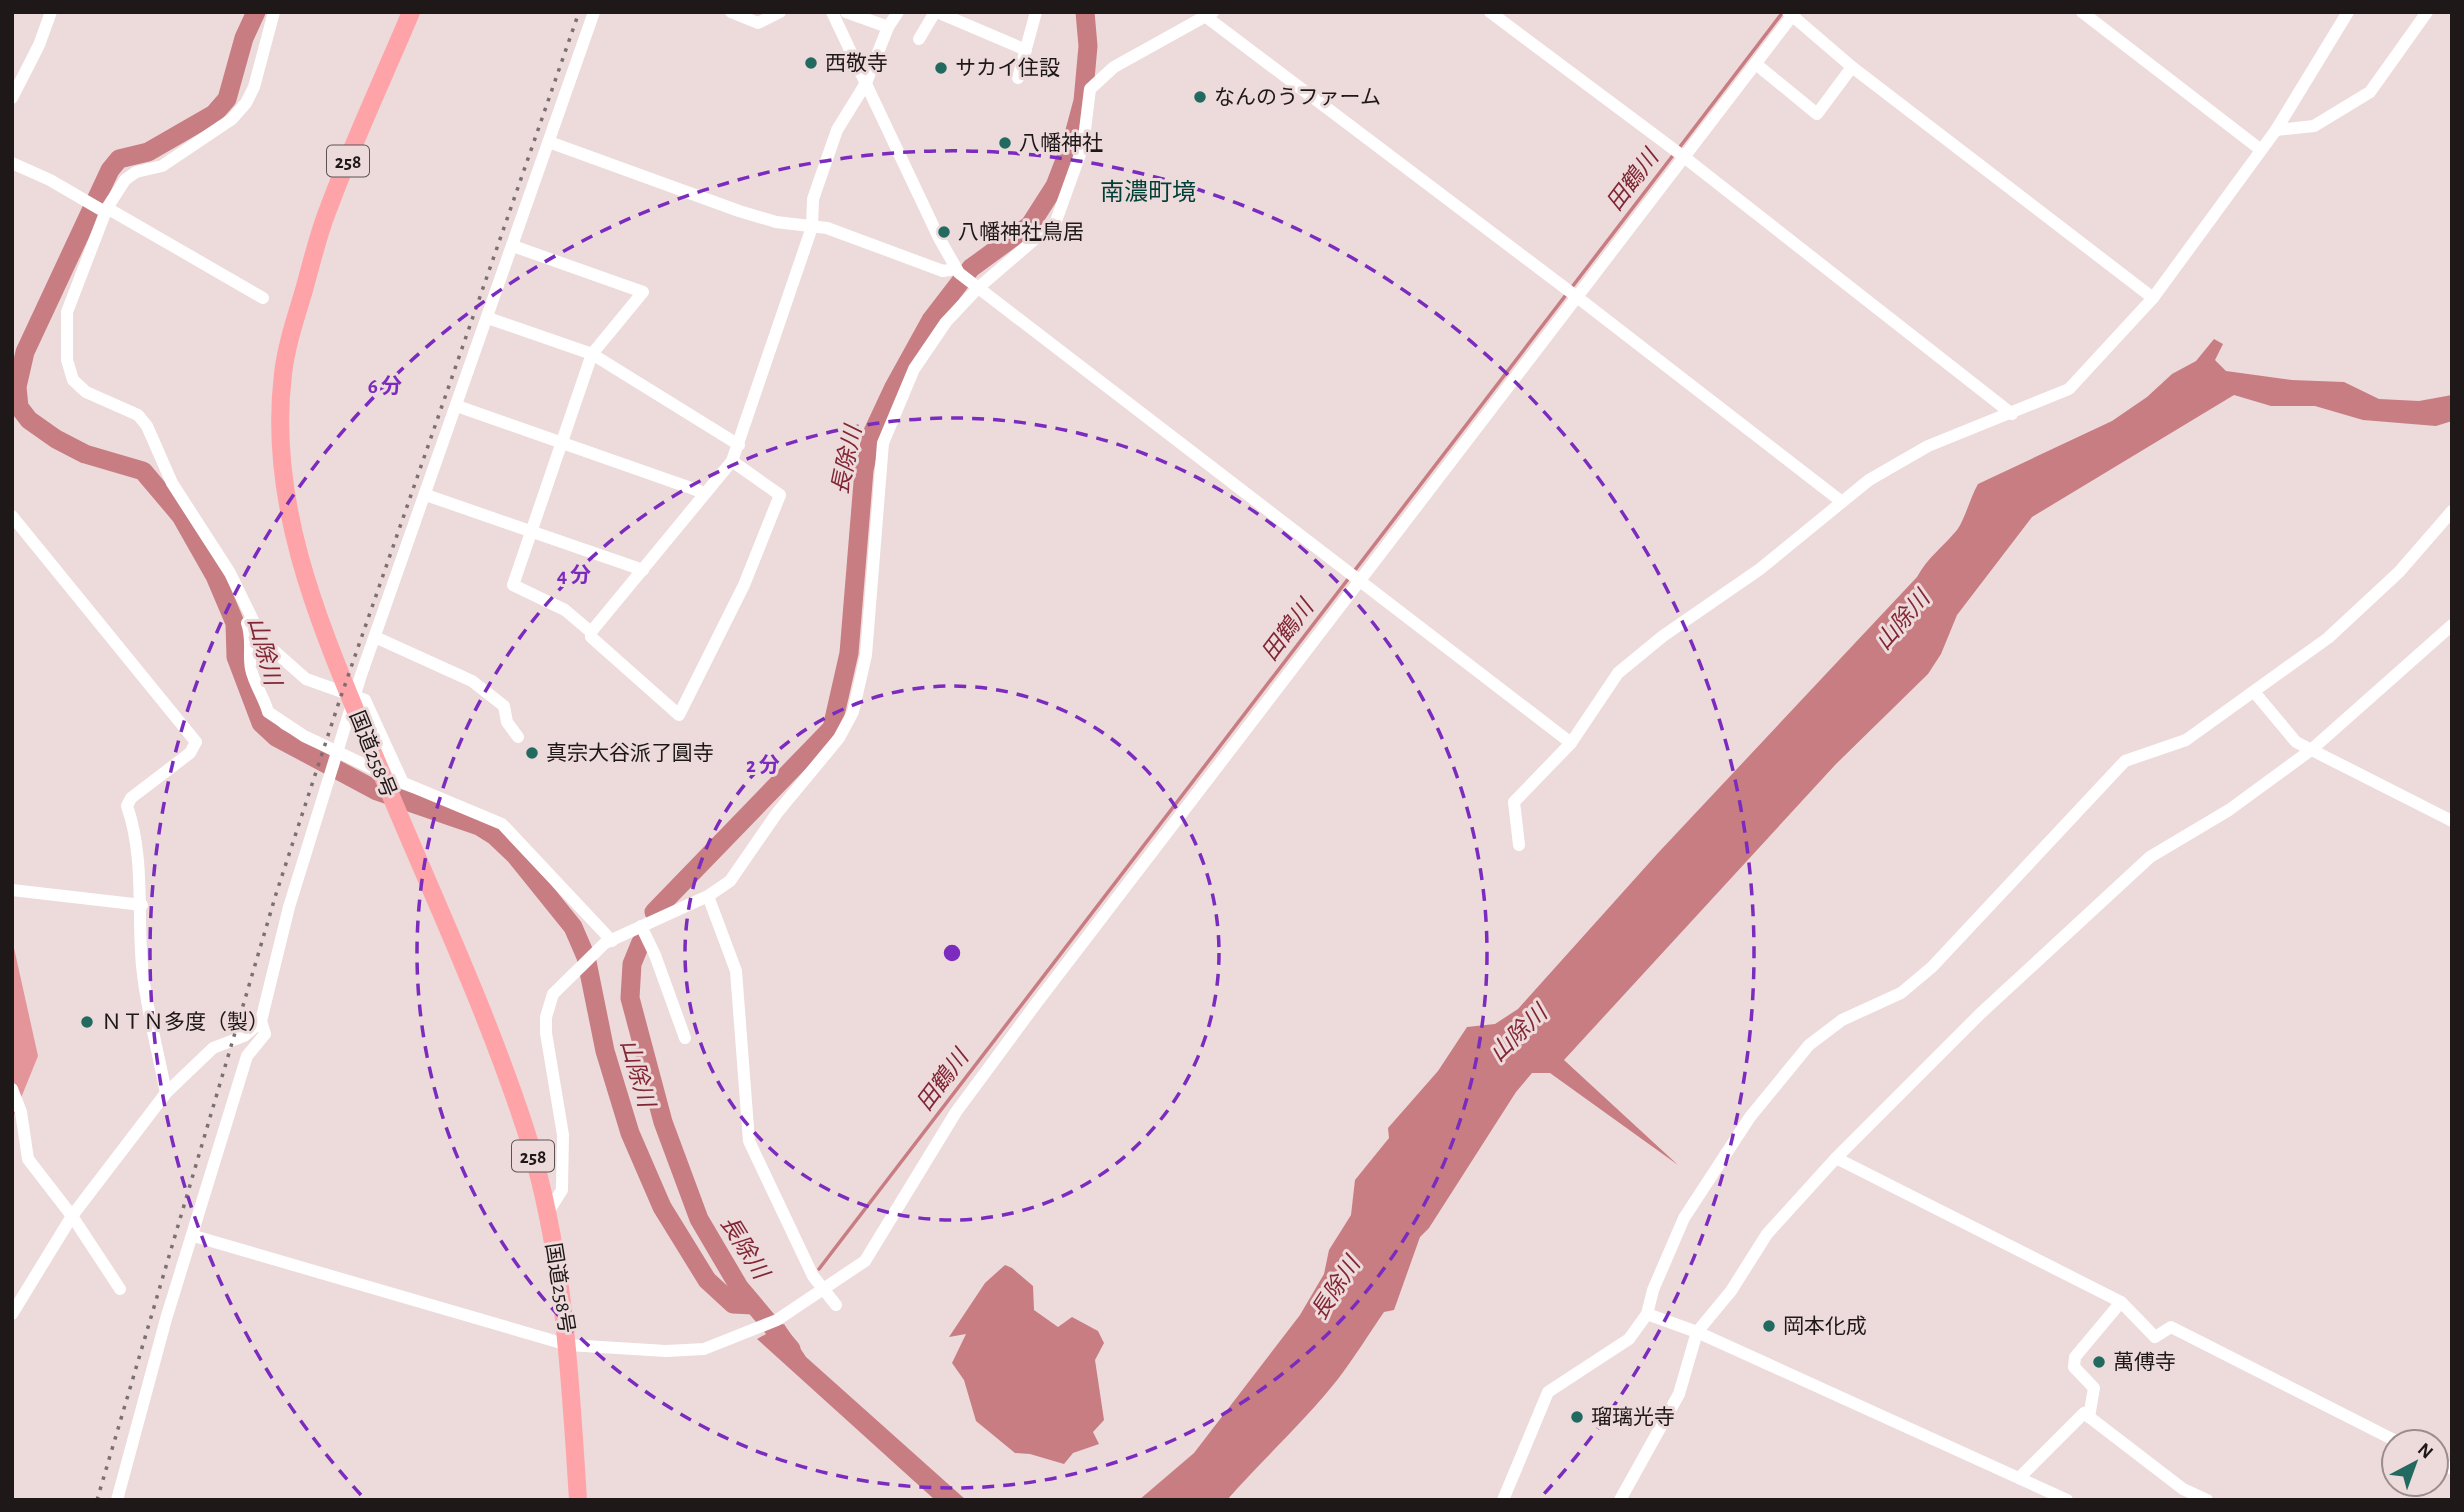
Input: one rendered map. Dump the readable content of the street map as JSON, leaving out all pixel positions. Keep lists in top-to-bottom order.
{
  "streets": {
    "highway": ["258", "国道258号"]
  },
  "districts": ["南濃町境"],
  "water": ["田鶴川", "長除川", "山除川"],
  "places": [
    "西敬寺",
    "サカイ住設",
    "なんのうファーム",
    "八幡神社",
    "八幡神社鳥居",
    "真宗大谷派了圓寺",
    "ＮＴＮ多度（製）",
    "岡本化成",
    "萬傅寺",
    "瑠璃光寺"
  ],
  "north": "top right",
  "rings": ["6 分", "4 分", "2 分"]
}
